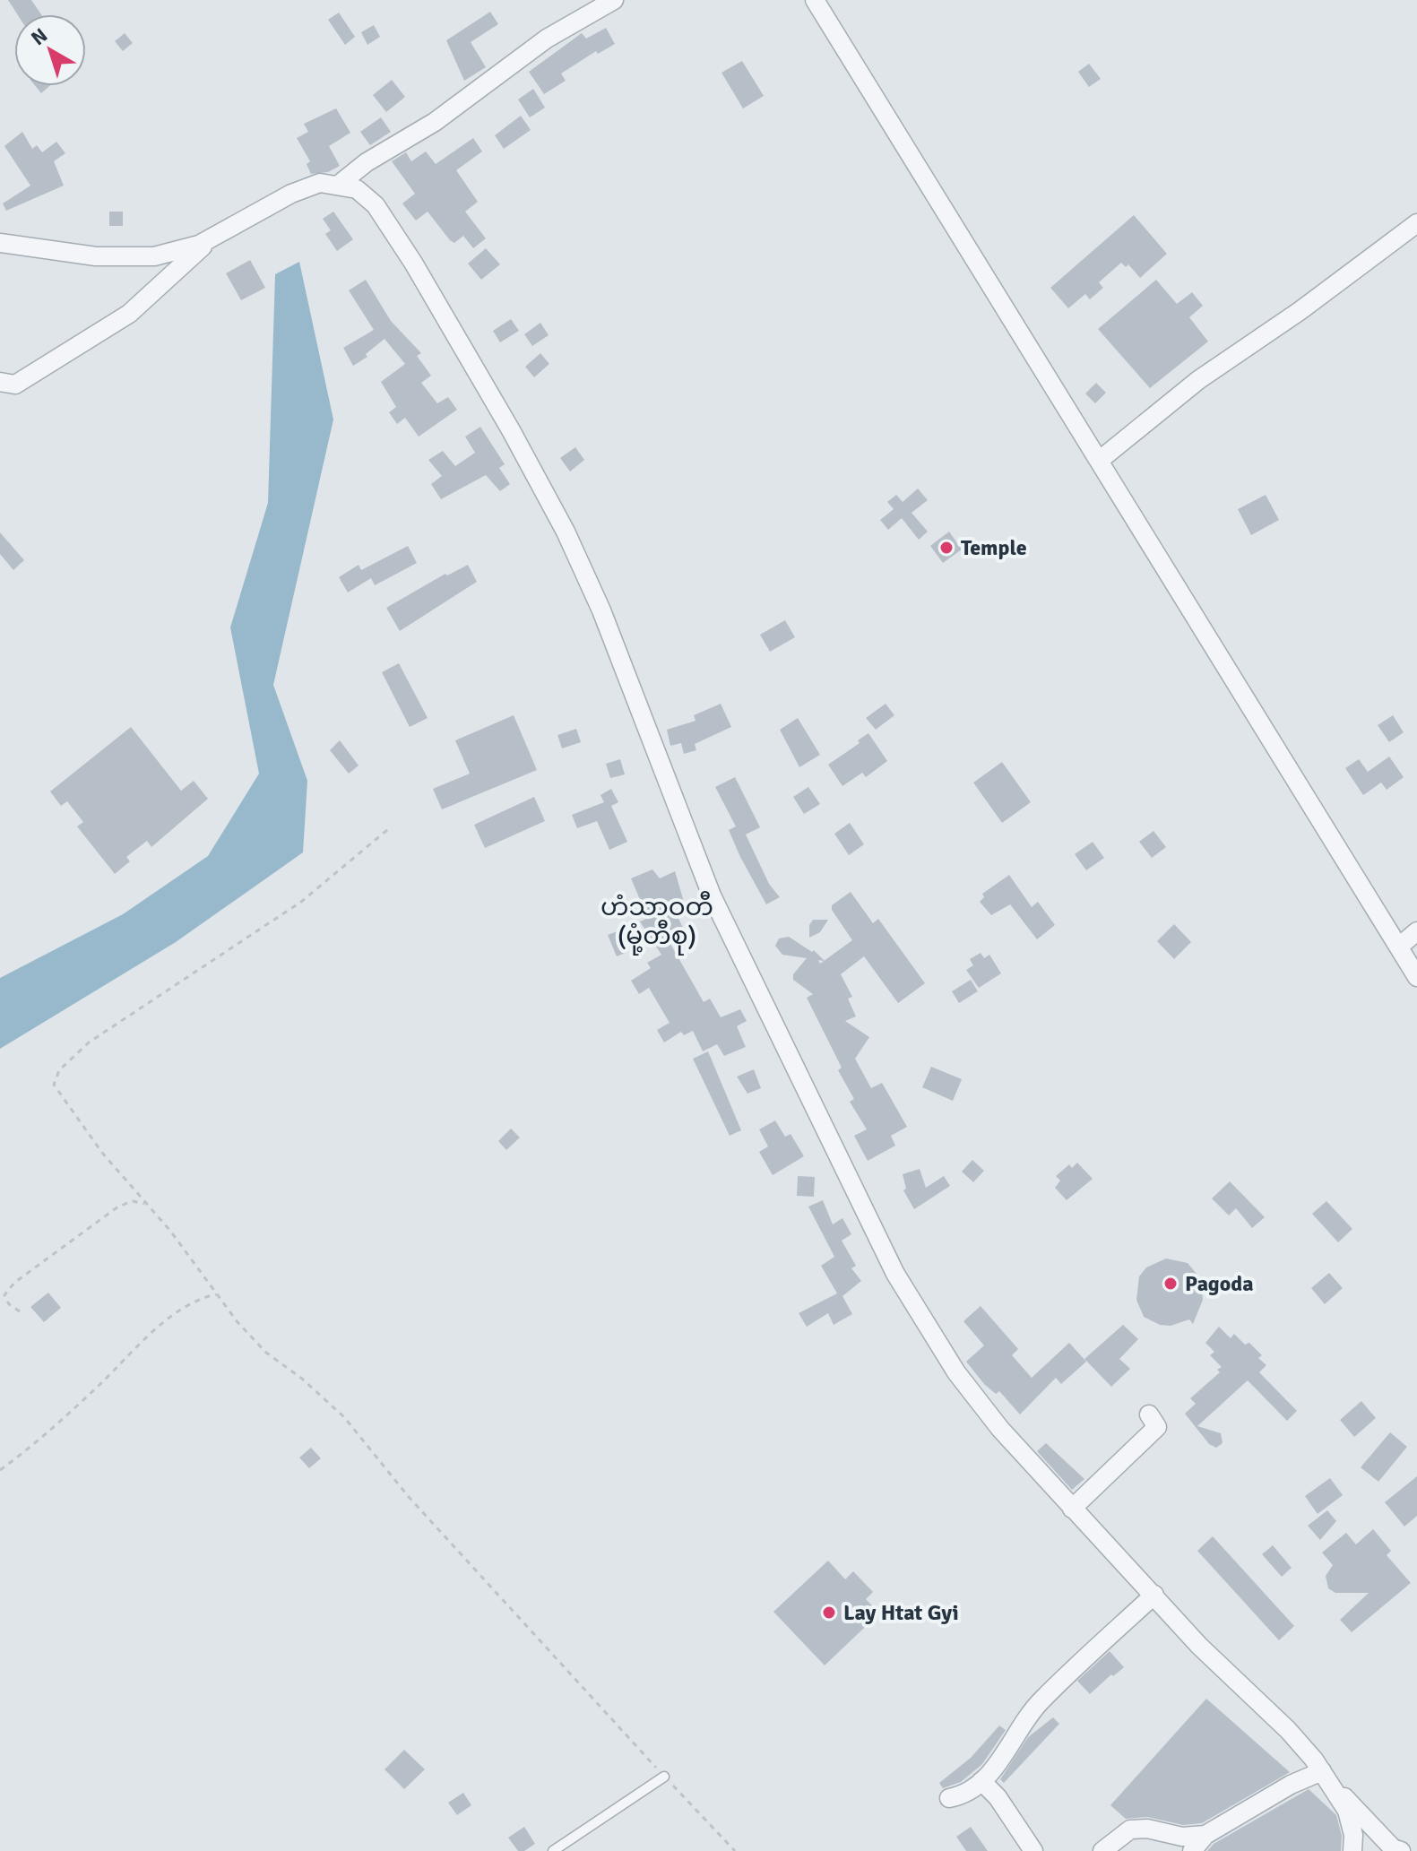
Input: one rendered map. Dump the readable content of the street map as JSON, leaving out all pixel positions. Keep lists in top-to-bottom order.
{
  "districts": ["ဟံသာဝတီ (မုံ့တီစု)"],
  "places": ["Temple", "Pagoda", "Lay Htat Gyi"],
  "north": "top left"
}
